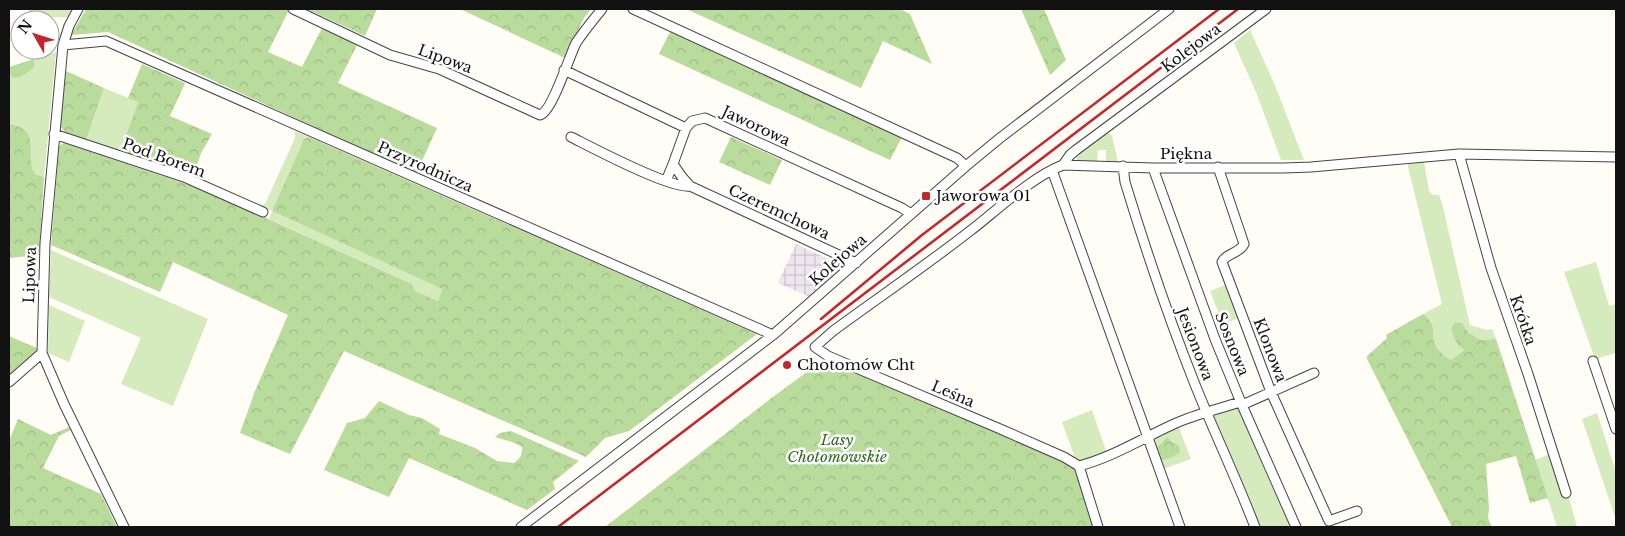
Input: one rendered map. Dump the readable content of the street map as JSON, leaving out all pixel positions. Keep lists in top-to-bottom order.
{
  "streets": {
    "street": [
      "Kolejowa",
      "Lipowa",
      "Jaworowa",
      "Piękna",
      "Pod Borem",
      "Przyrodnicza",
      "Czeremchowa",
      "Krótka",
      "Jesionowa",
      "Sosnowa",
      "Klonowa",
      "Leśna"
    ]
  },
  "crossings": [
    ["Kolejowa", "Jaworowa"],
    ["Kolejowa", "Piękna"],
    ["Kolejowa", "Przyrodnicza"],
    ["Kolejowa", "Czeremchowa"],
    ["Lipowa", "Pod Borem"],
    ["Lipowa", "Przyrodnicza"],
    ["Piękna", "Krótka"],
    ["Piękna", "Jesionowa"],
    ["Piękna", "Sosnowa"],
    ["Piękna", "Klonowa"],
    ["Piękna", "Leśna"]
  ],
  "parks": ["Lasy Chotomowskie"],
  "places": {
    "transit": ["Jaworowa 01"],
    "other": ["Chotomów Cht"]
  },
  "north": "top left"
}
